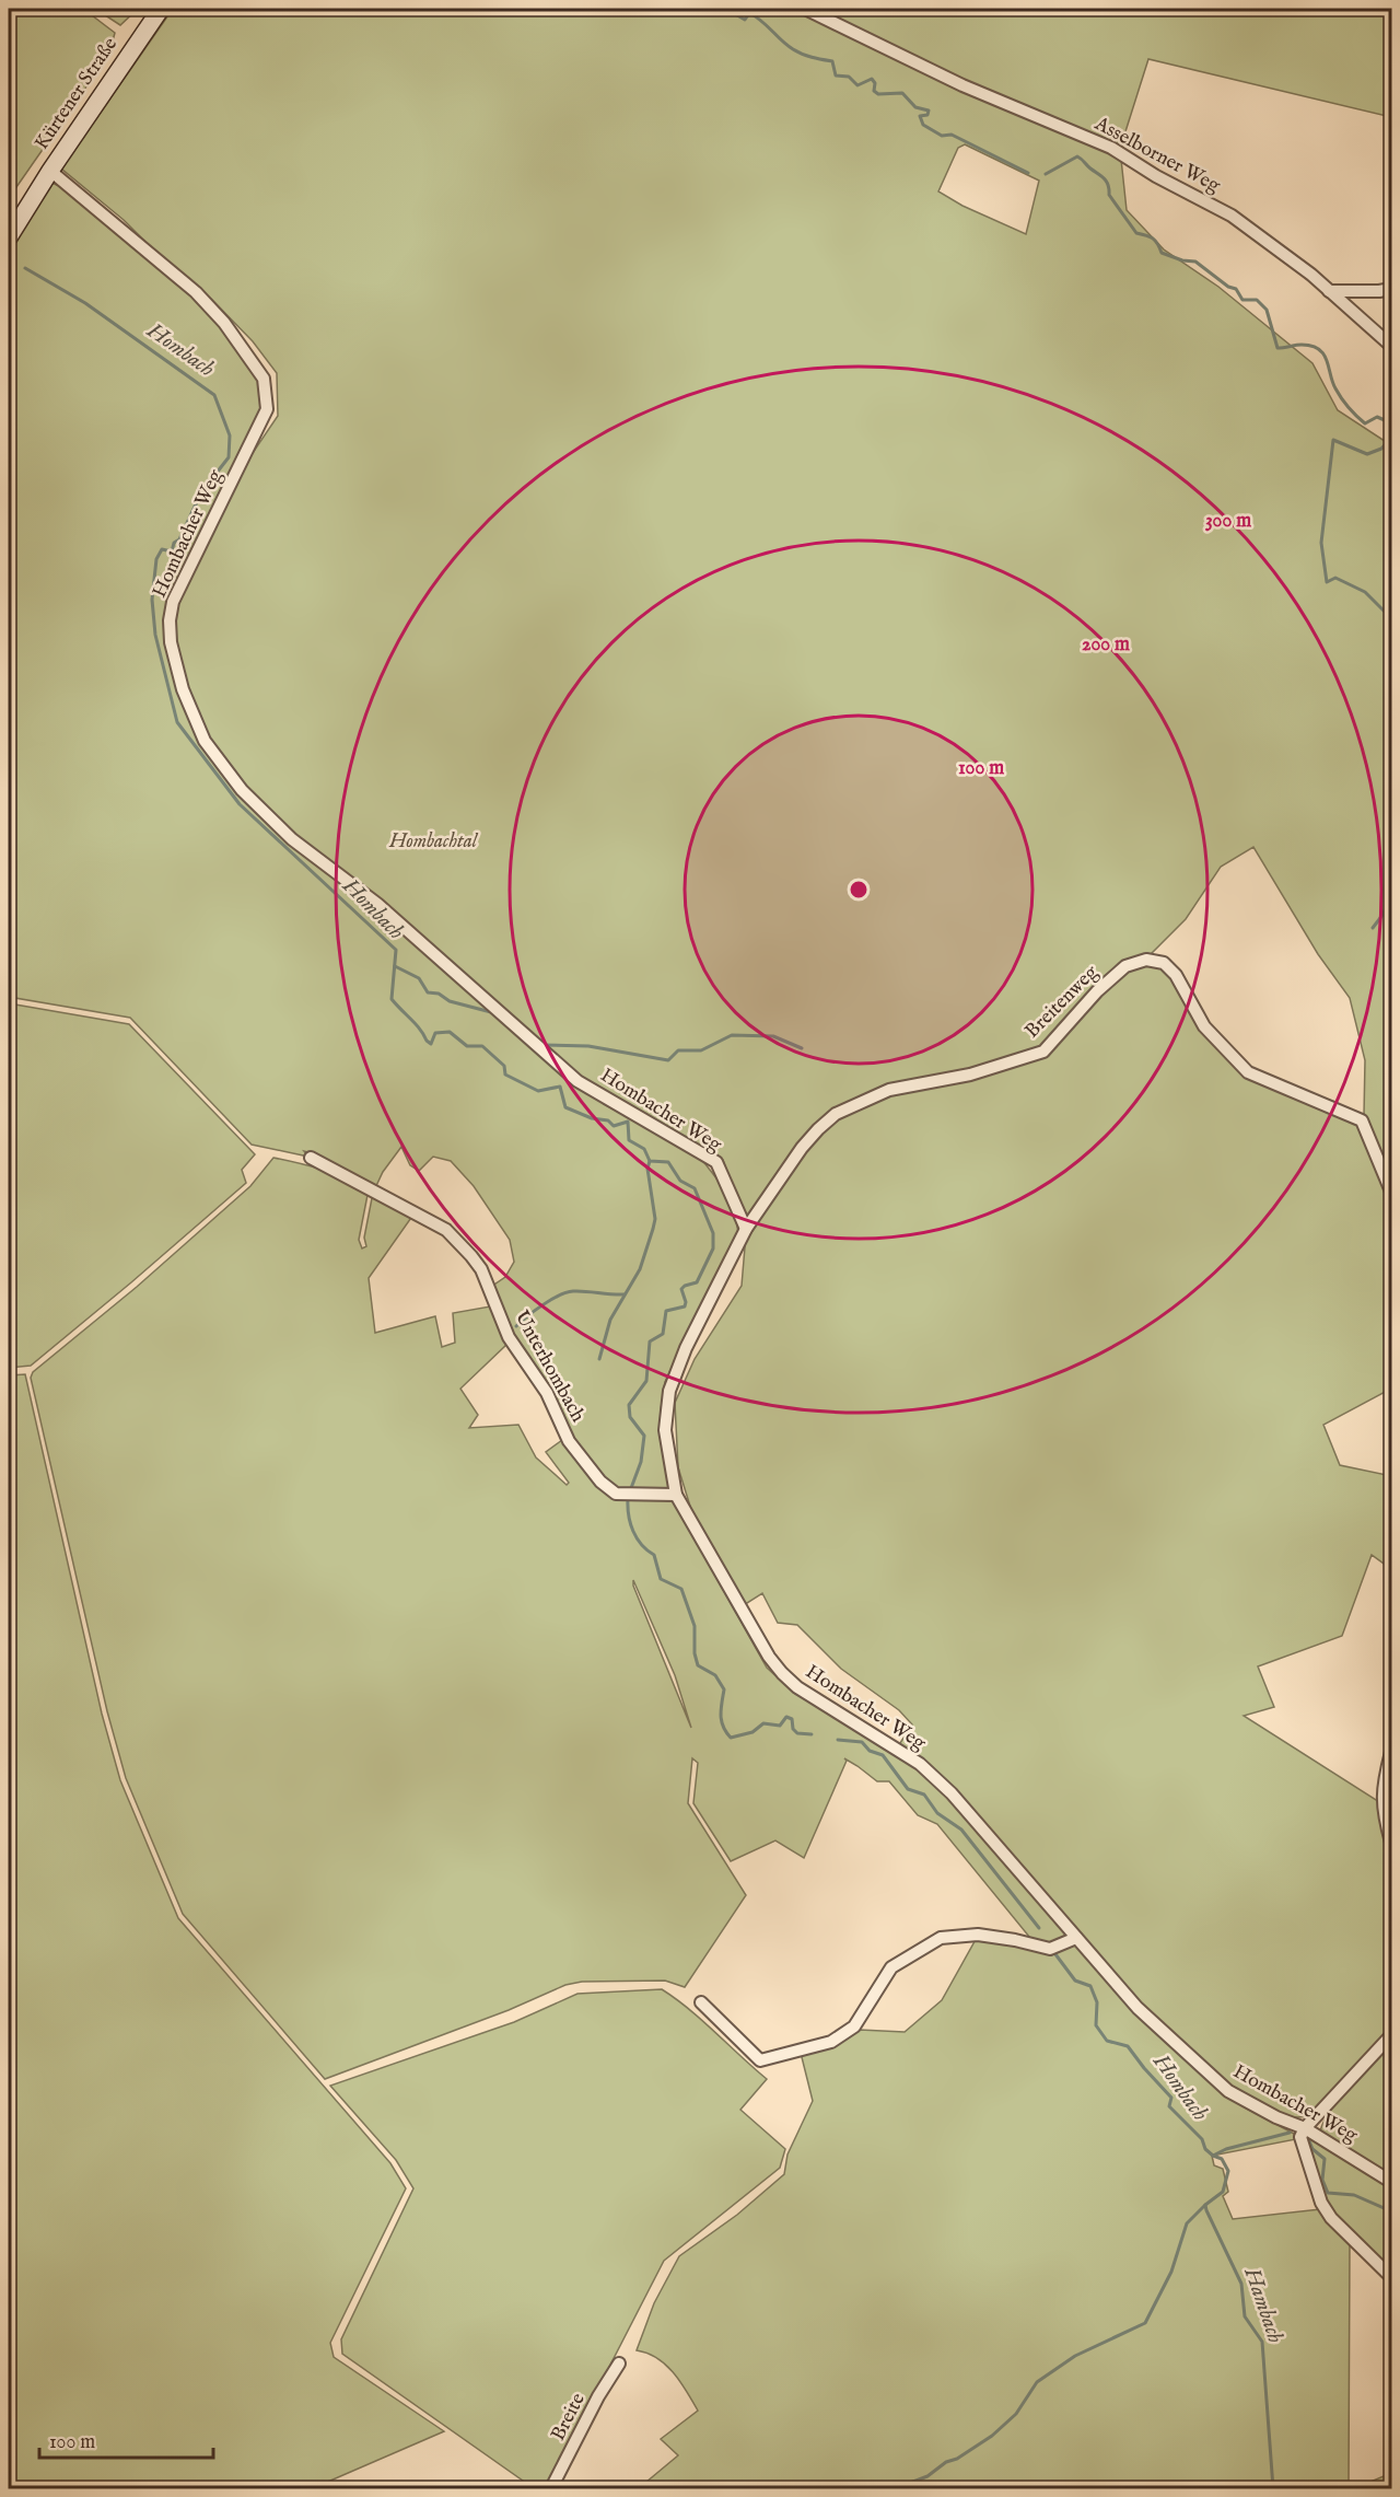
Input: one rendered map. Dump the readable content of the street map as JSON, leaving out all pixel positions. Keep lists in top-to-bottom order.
{
  "streets": {
    "main road": ["Kürtener Straße"],
    "street": [
      "Asselborner Weg",
      "Hombacher Weg",
      "Breitenweg",
      "Unterhombach",
      "Breite"
    ]
  },
  "crossings": [
    ["Kürtener Straße", "Hombacher Weg"],
    ["Hombacher Weg", "Breitenweg"],
    ["Hombacher Weg", "Unterhombach"]
  ],
  "water": ["Hombach", "Hambach"],
  "parks": ["Hombachtal"],
  "scale_bar": "100 m",
  "rings": ["300 m", "200 m", "100 m"]
}
